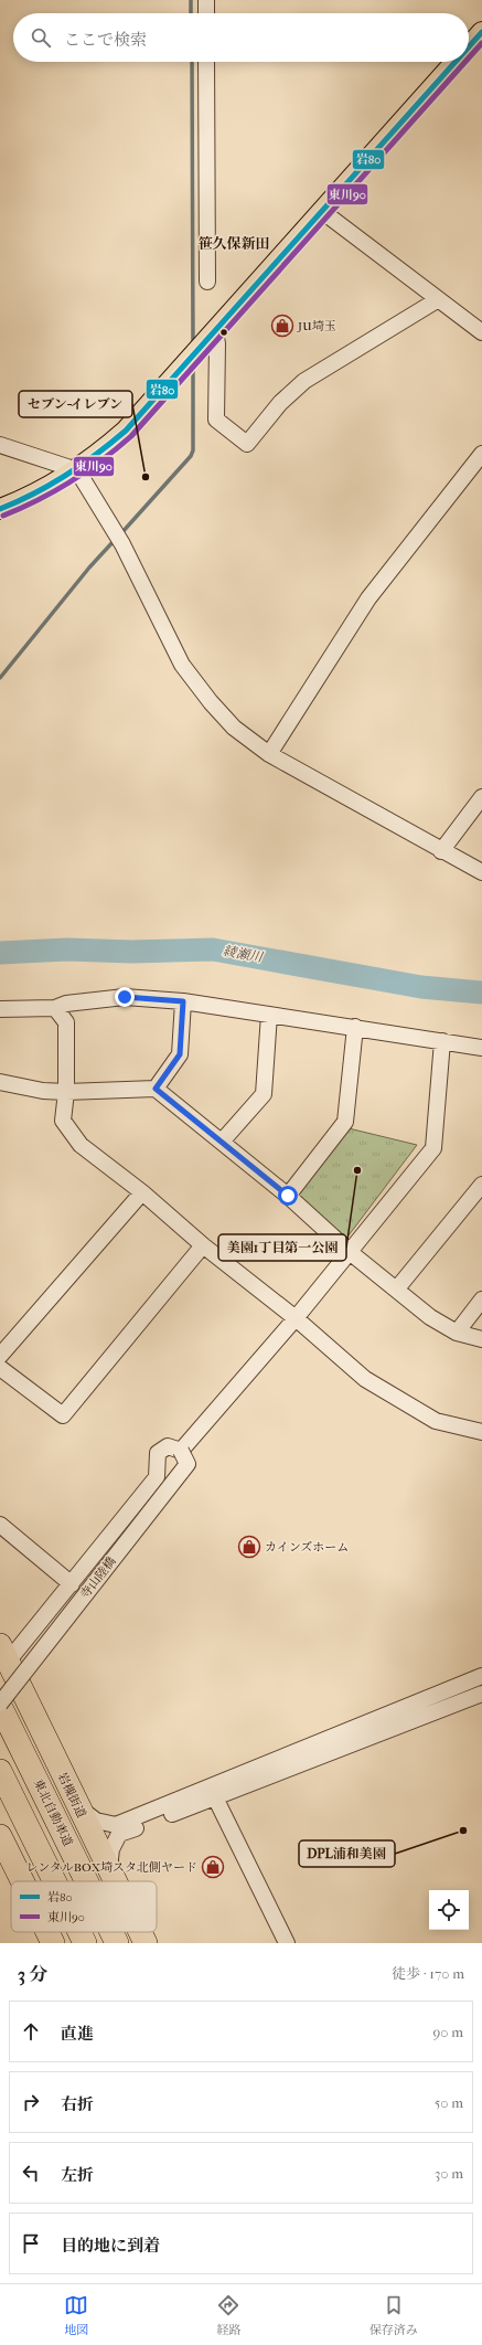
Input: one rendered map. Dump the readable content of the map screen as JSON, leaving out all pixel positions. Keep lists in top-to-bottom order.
{
  "streets": {
    "highway": ["岩槻街道", "東北自動車道"],
    "street": ["寺山陸橋"]
  },
  "crossings": [
    ["寺山陸橋", "東北自動車道"]
  ],
  "districts": ["笹久保新田"],
  "water": ["綾瀬川"],
  "places": {
    "shop": ["JU埼玉", "カインズホーム", "レンタルBOX埼スタ北側ヤード"],
    "other": ["セブン-イレブン", "美園1丁目第一公園", "DPL浦和美園"]
  },
  "lines": ["transit line 岩80", "transit line 東川90"],
  "legend": ["岩80", "東川90"],
  "page": {
    "search": "ここで検索",
    "heading": ["3 分", "徒歩 · 170 m"],
    "list": [
      ["直進", "90 m"],
      ["右折", "50 m"],
      ["左折", "30 m"],
      "目的地に到着"
    ],
    "nav": ["地図", "経路", "保存済み"]
  }
}
